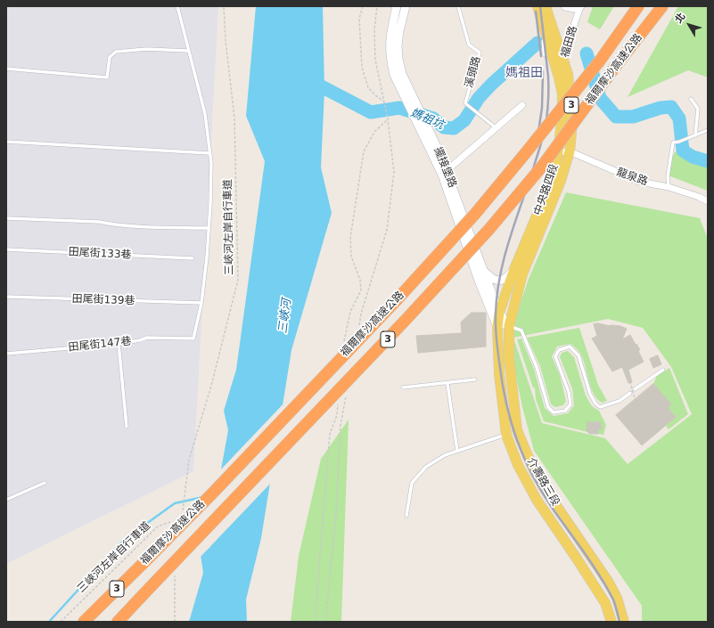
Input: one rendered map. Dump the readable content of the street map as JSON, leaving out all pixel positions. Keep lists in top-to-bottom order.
{
  "streets": {
    "highway": ["福爾摩沙高速公路", "3"],
    "main road": ["中央路四段", "介壽路三段"],
    "street": ["福田路", "擺接堡路", "龍泉路"],
    "lane": [
      "溪頭路",
      "田尾街133巷",
      "田尾街139巷",
      "田尾街147巷"
    ],
    "path": ["三峽河左岸自行車道"]
  },
  "crossings": [
    ["福田路", "中央路四段"],
    ["擺接堡路", "中央路四段"],
    ["擺接堡路", "介壽路三段"],
    ["龍泉路", "中央路四段"],
    ["中央路四段", "介壽路三段"],
    ["田尾街139巷", "田尾街147巷"]
  ],
  "districts": ["媽祖田"],
  "water": ["媽祖坑", "三峽河"],
  "north": "top left"
}
